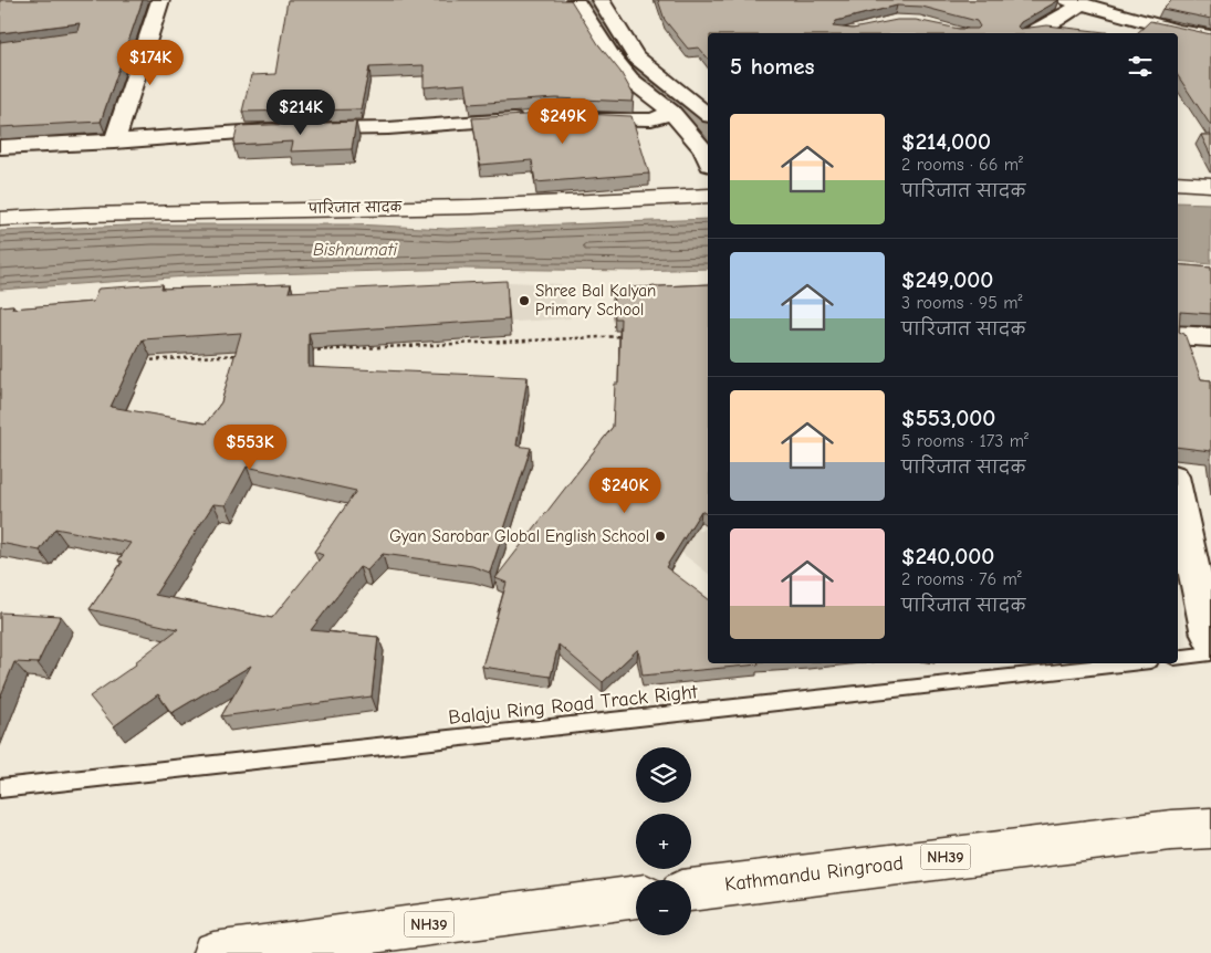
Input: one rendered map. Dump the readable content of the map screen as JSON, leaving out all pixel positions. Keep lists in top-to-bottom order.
{
  "streets": {
    "main road": ["पारिजात सादक", "NH39", "Kathmandu Ringroad"],
    "lane": ["Balaju Ring Road Track Right"]
  },
  "water": ["Bishnumati"],
  "places": ["Shree Bal Kalyan Primary School", "Gyan Sarobar Global English School"],
  "page": {
    "heading": "5 homes",
    "price": [
      "$174K",
      "$214K",
      "$249K",
      "$553K",
      "$240K"
    ],
    "list": [
      {
        "name": "$214,000",
        "note": "2 rooms · 66 m² · पारिजात सादक"
      },
      {
        "name": "$249,000",
        "note": "3 rooms · 95 m² · पारिजात सादक"
      },
      {
        "name": "$553,000",
        "note": "5 rooms · 173 m² · पारिजात सादक"
      },
      {
        "name": "$240,000",
        "note": "2 rooms · 76 m² · पारिजात सादक"
      }
    ],
    "map_buttons": ["+", "−"]
  }
}
